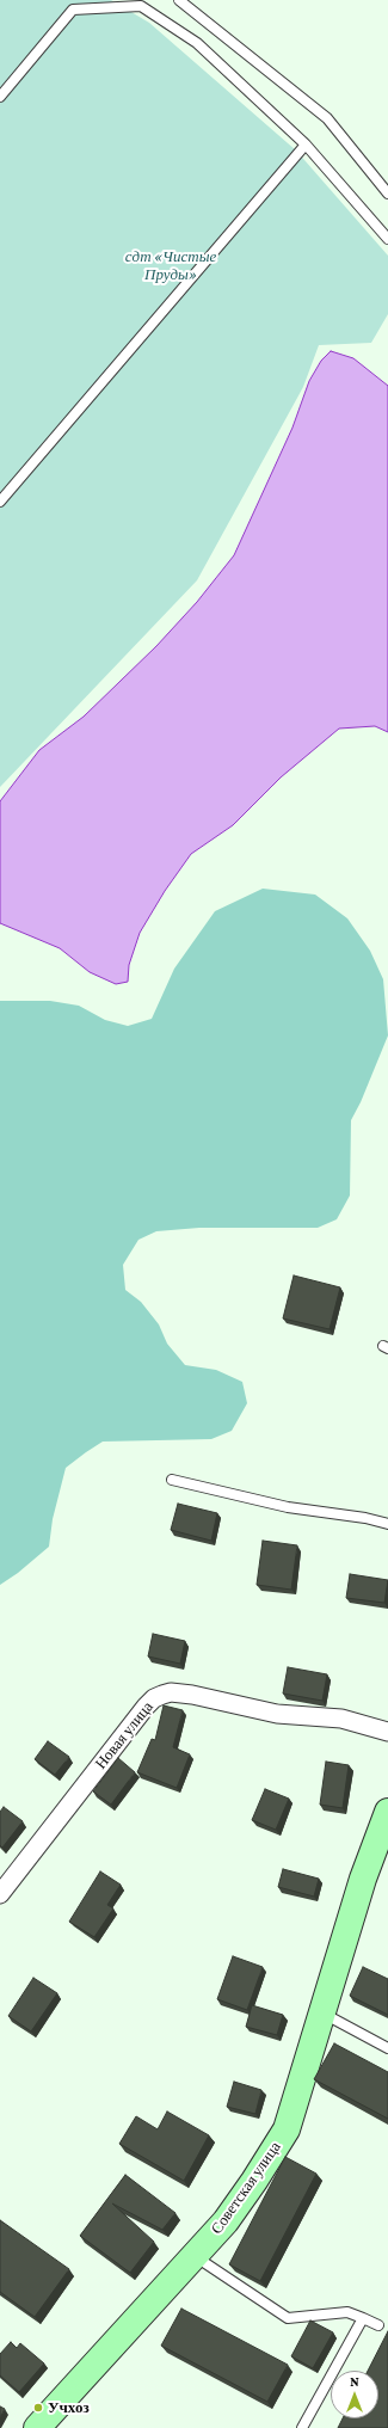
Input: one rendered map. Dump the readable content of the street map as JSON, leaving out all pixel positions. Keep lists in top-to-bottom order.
{
  "streets": {
    "main road": ["Советская улица"],
    "street": ["Новая улица"]
  },
  "parks": ["сдт «Чистые Пруды»"],
  "places": ["Учхоз"],
  "north": "top"
}
